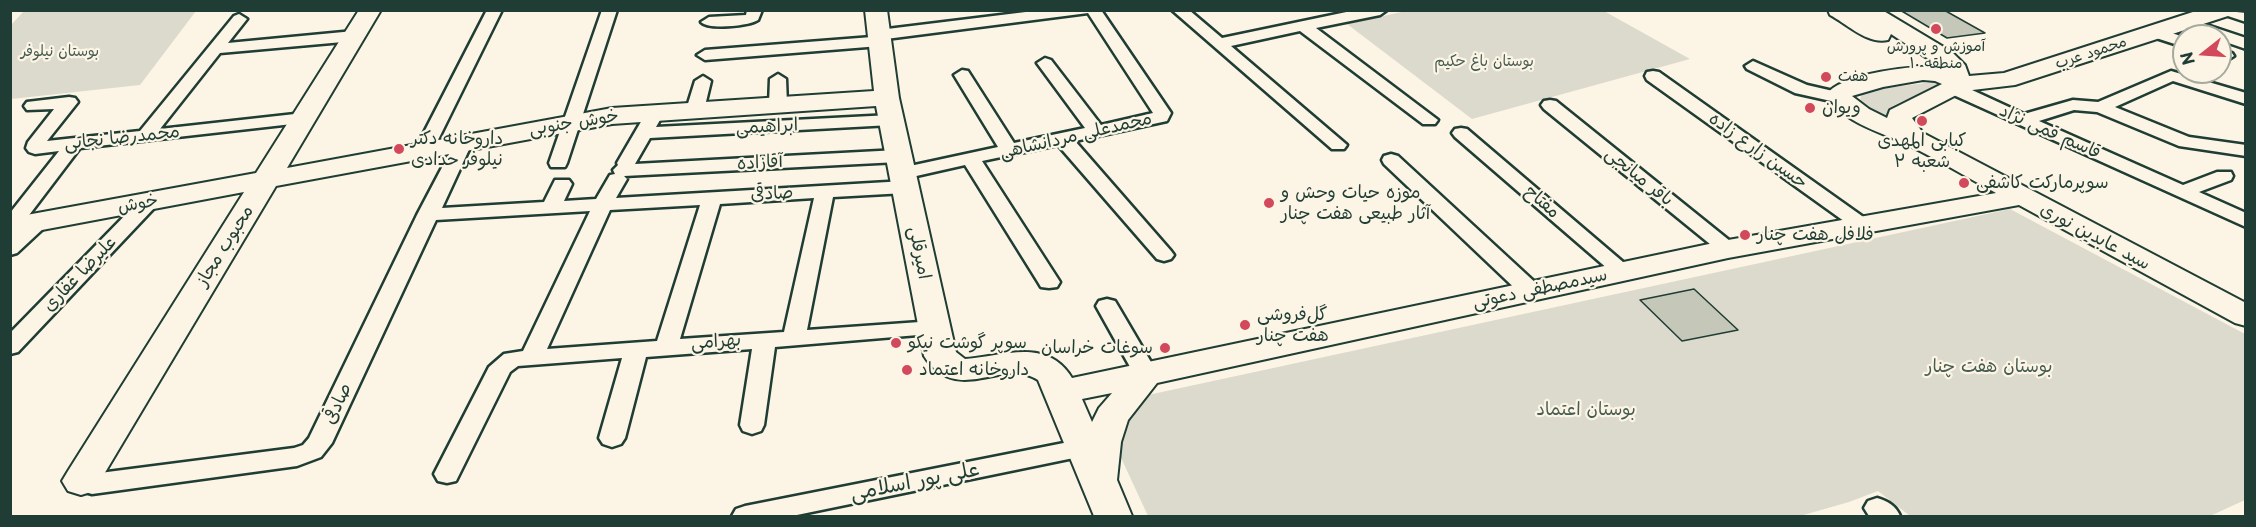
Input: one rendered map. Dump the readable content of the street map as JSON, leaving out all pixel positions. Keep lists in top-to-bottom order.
{
  "streets": {
    "main road": [
      "محمود عرب",
      "خوش جنوبی",
      "خوش",
      "سید عابدین نوری",
      "محبوب مجاز",
      "امیرقلی",
      "سیدمصطفی دعوتی"
    ],
    "street": [
      "ابراهیمی",
      "قاسم قمی نژاد",
      "محمدعلی مردانشاهی",
      "محمدرضا نجاتی",
      "حسین زارع زاده",
      "آقازاده",
      "باقر میانجی",
      "صادقی",
      "مفتاح",
      "علیرضا غفاری",
      "بهرامی",
      "علی پور اسلامی"
    ]
  },
  "crossings": [
    ["محمود عرب", "قاسم قمی نژاد"],
    ["خوش جنوبی", "ابراهیمی"],
    ["خوش جنوبی", "صادقی"],
    ["خوش جنوبی", "خوش"],
    ["خوش جنوبی", "محبوب مجاز"],
    ["خوش جنوبی", "امیرقلی"],
    ["ابراهیمی", "امیرقلی"],
    ["محمدعلی مردانشاهی", "آقازاده"],
    ["محمدعلی مردانشاهی", "صادقی"],
    ["محمدعلی مردانشاهی", "امیرقلی"],
    ["محمدرضا نجاتی", "محبوب مجاز"],
    ["حسین زارع زاده", "سیدمصطفی دعوتی"],
    ["آقازاده", "صادقی"],
    ["آقازاده", "امیرقلی"],
    ["باقر میانجی", "سیدمصطفی دعوتی"],
    ["صادقی", "محبوب مجاز"],
    ["صادقی", "امیرقلی"],
    ["مفتاح", "سیدمصطفی دعوتی"],
    ["خوش", "محبوب مجاز"],
    ["خوش", "علیرضا غفاری"],
    ["سید عابدین نوری", "سیدمصطفی دعوتی"],
    ["امیرقلی", "سیدمصطفی دعوتی"],
    ["امیرقلی", "بهرامی"]
  ],
  "parks": [
    "بوستان نیلوفر",
    "بوستان باغ حکیم",
    "بوستان هفت چنار",
    "بوستان اعتماد"
  ],
  "places": [
    "آموزش و پرورش منطقه ۱۰",
    "هفت",
    "ویوان",
    "کبابی المهدی شعبه ۲",
    "داروخانه دکتر نیلوفر حدادی",
    "سوپرمارکت کاشفی",
    "موزه حیات وحش و آثار طبیعی هفت چنار",
    "فلافل هفت چنار",
    "گل‌فروشی هفت چنار",
    "سوپر گوشت نیکو",
    "سوغات خراسان",
    "داروخانه اعتماد"
  ],
  "north": "left"
}
